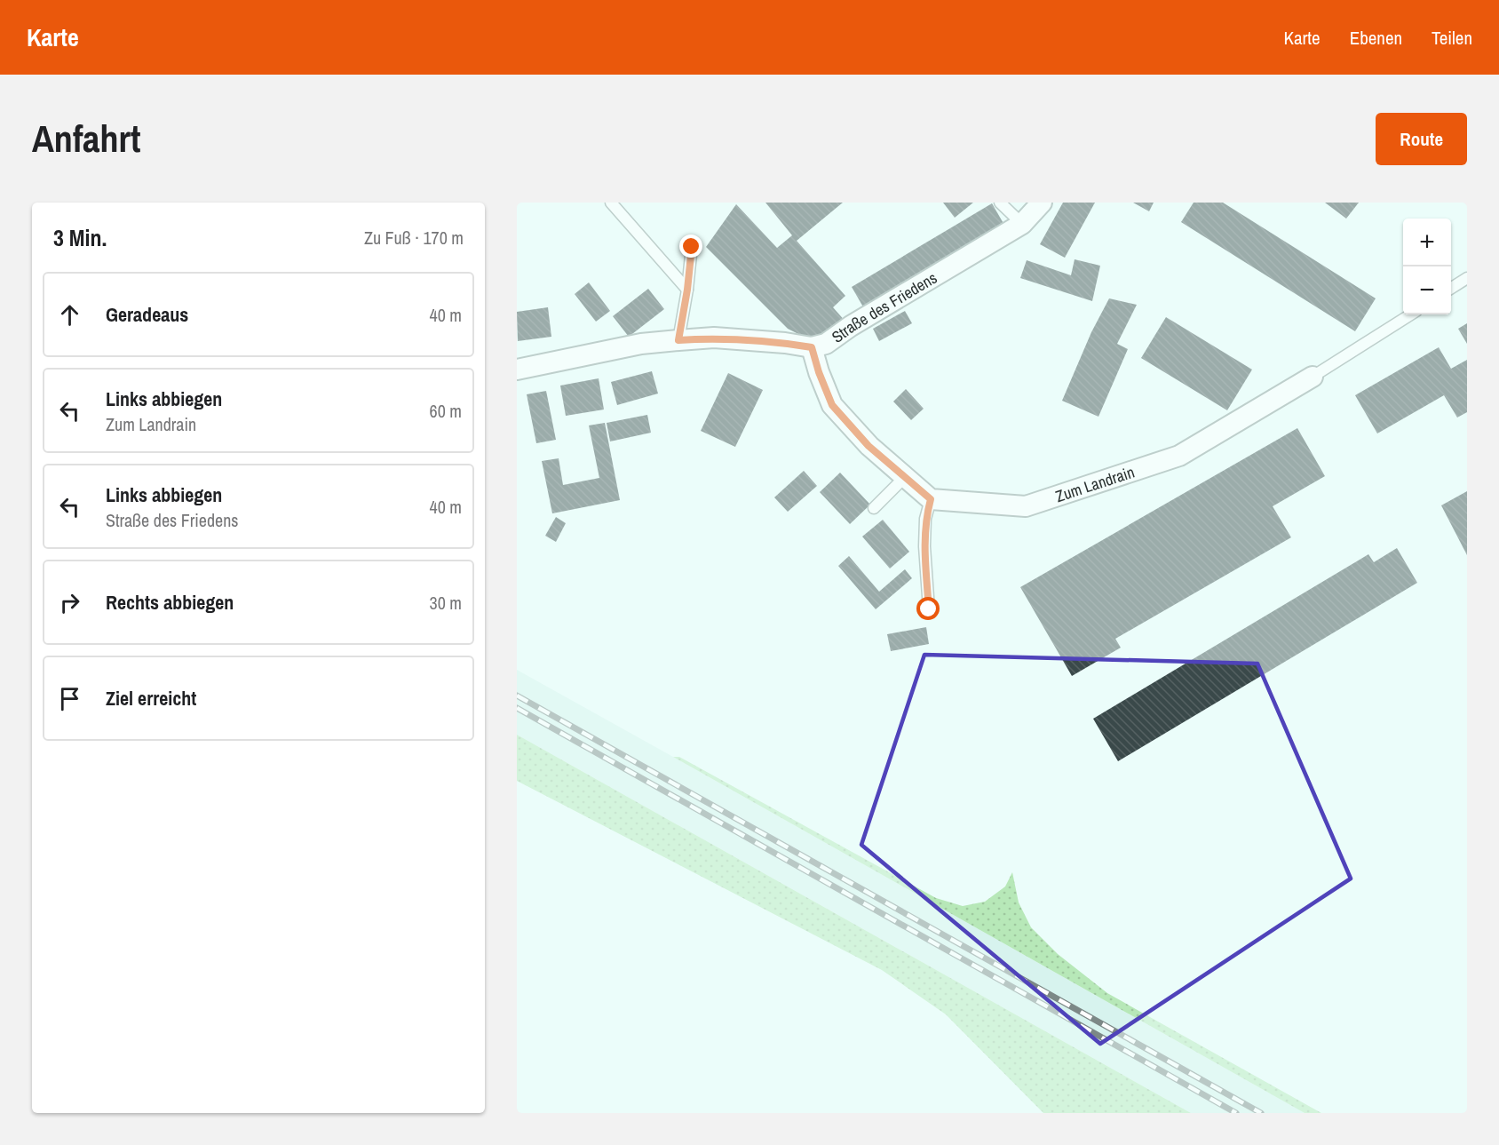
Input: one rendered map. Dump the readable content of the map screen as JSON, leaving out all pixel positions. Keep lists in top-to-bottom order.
{
  "streets": {
    "street": ["Straße des Friedens", "Zum Landrain"]
  },
  "page": {
    "header": "Karte",
    "nav": ["Karte", "Ebenen", "Teilen"],
    "buttons": "Route",
    "title": "Anfahrt",
    "heading": ["3 Min.", "Zu Fuß · 170 m"],
    "map_buttons": ["+", "−"],
    "list": [
      ["Geradeaus", "40 m"],
      ["Links abbiegen", "Zum Landrain", "60 m"],
      ["Links abbiegen", "Straße des Friedens", "40 m"],
      ["Rechts abbiegen", "30 m"],
      "Ziel erreicht"
    ]
  }
}
